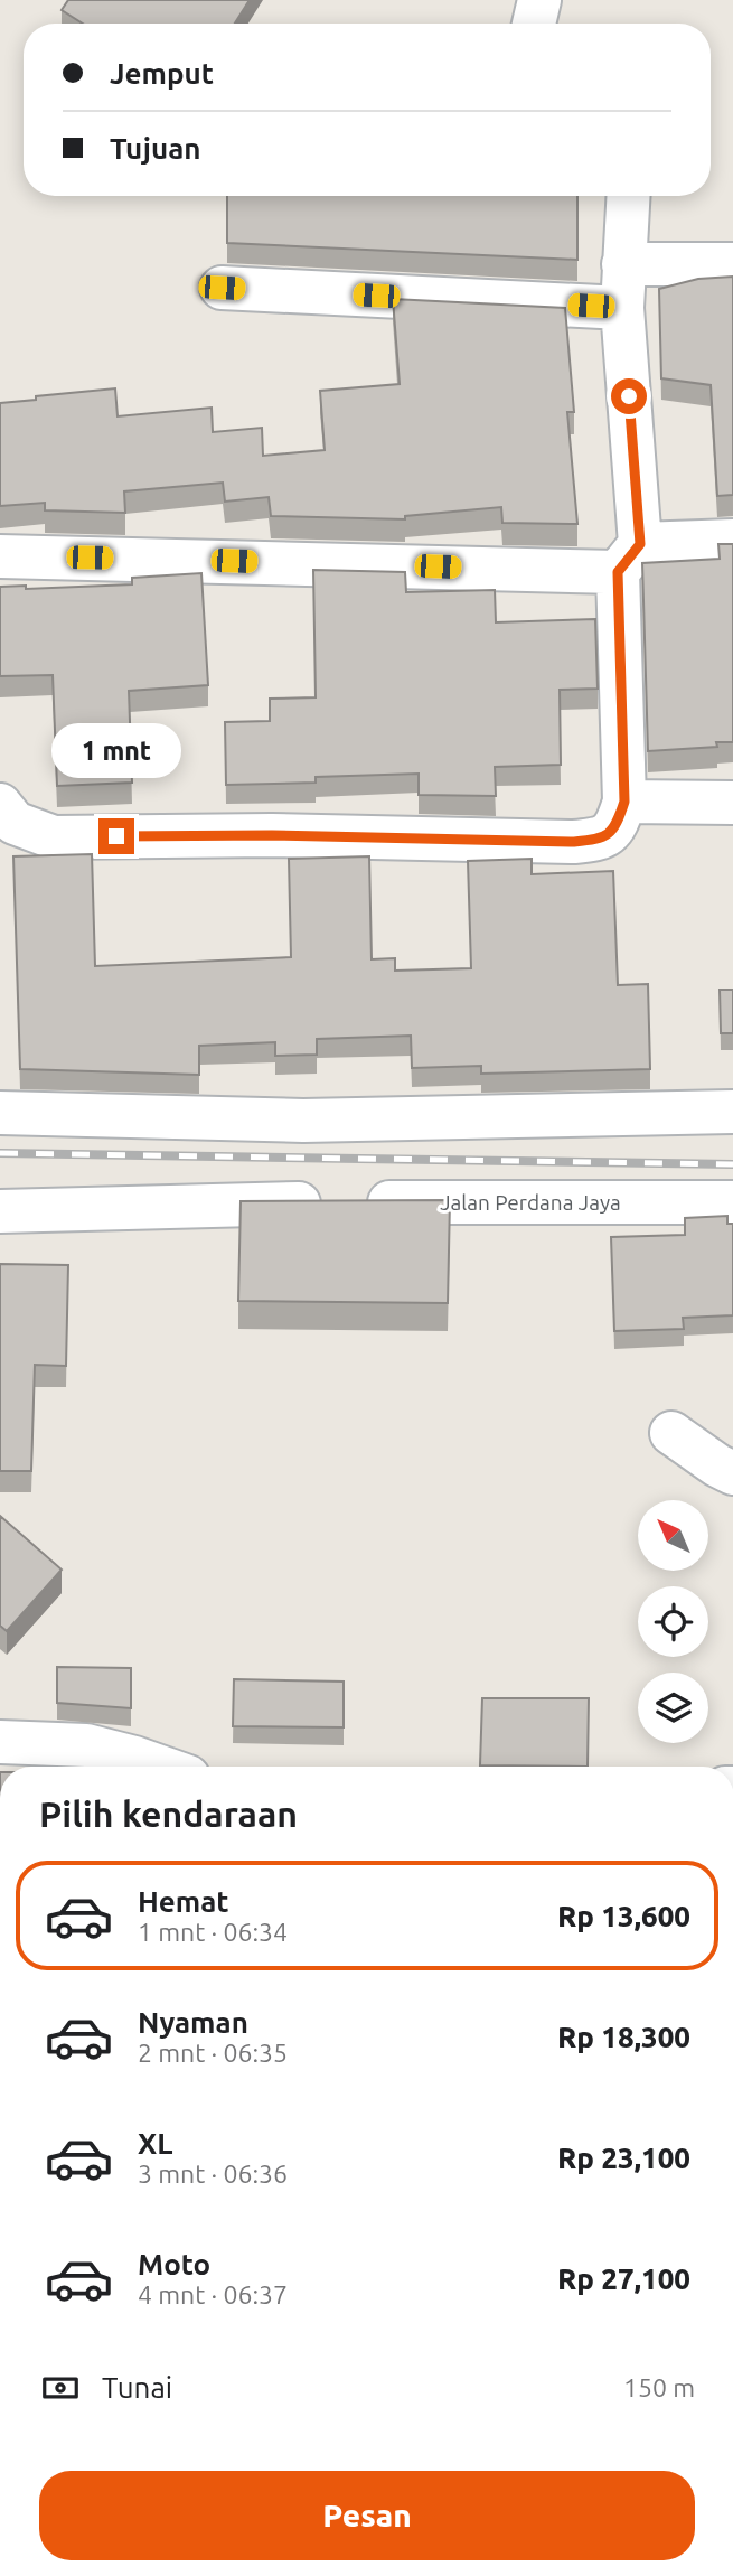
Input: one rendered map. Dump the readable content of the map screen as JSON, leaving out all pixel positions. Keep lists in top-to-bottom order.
{
  "streets": {
    "street": ["Jalan Perdana Jaya"]
  },
  "north": "top left",
  "page": {
    "banner": ["Jemput", "Tujuan"],
    "bubble": "1 mnt",
    "heading": "Pilih kendaraan",
    "list": [
      {
        "name": "Hemat",
        "note": "1 mnt · 06:34",
        "value": "Rp 13,600"
      },
      {
        "name": "Nyaman",
        "note": "2 mnt · 06:35",
        "value": "Rp 18,300"
      },
      {
        "name": "XL",
        "note": "3 mnt · 06:36",
        "value": "Rp 23,100"
      },
      {
        "name": "Moto",
        "note": "4 mnt · 06:37",
        "value": "Rp 27,100"
      }
    ],
    "pay": ["Tunai", "150 m"],
    "buttons": "Pesan"
  }
}
